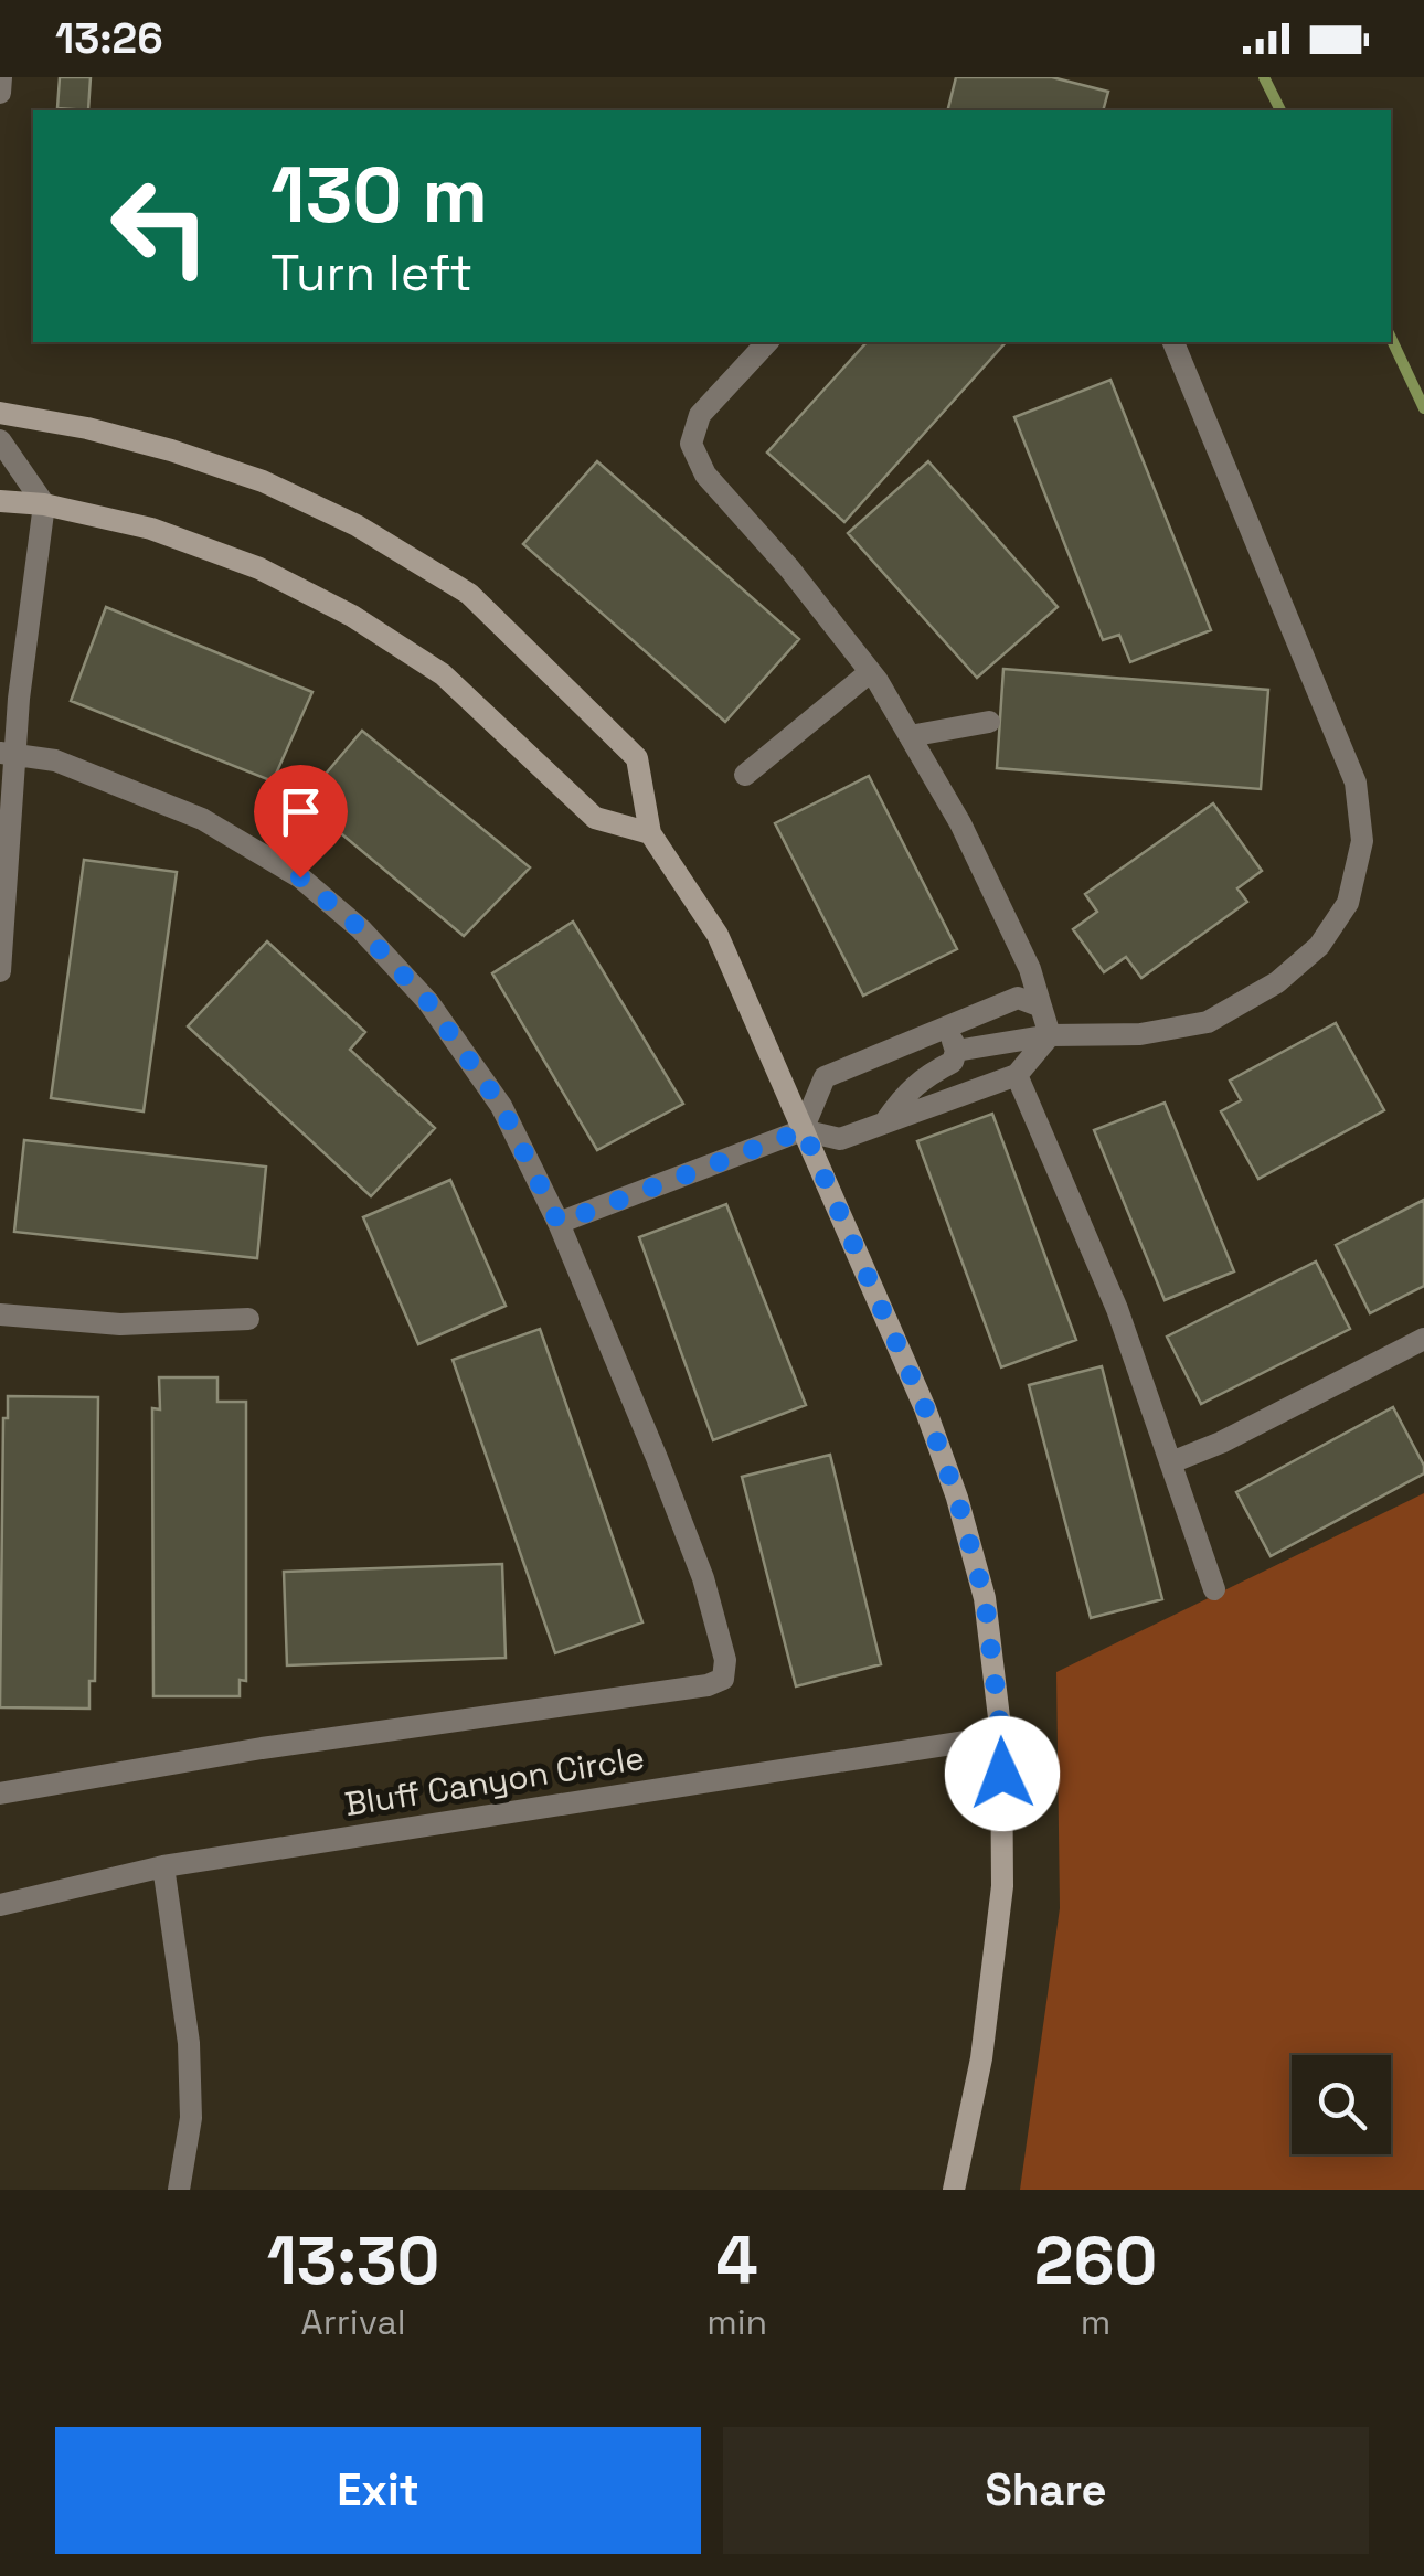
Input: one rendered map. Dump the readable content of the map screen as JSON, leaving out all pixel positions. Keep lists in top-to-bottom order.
{
  "streets": {
    "street": ["Bluff Canyon Circle"]
  },
  "page": {
    "status": "13:26",
    "turn": ["130 m", "Turn left"],
    "eta": [
      "13:30",
      "Arrival",
      "4",
      "min",
      "260",
      "m"
    ],
    "buttons": ["Exit", "Share"]
  }
}
